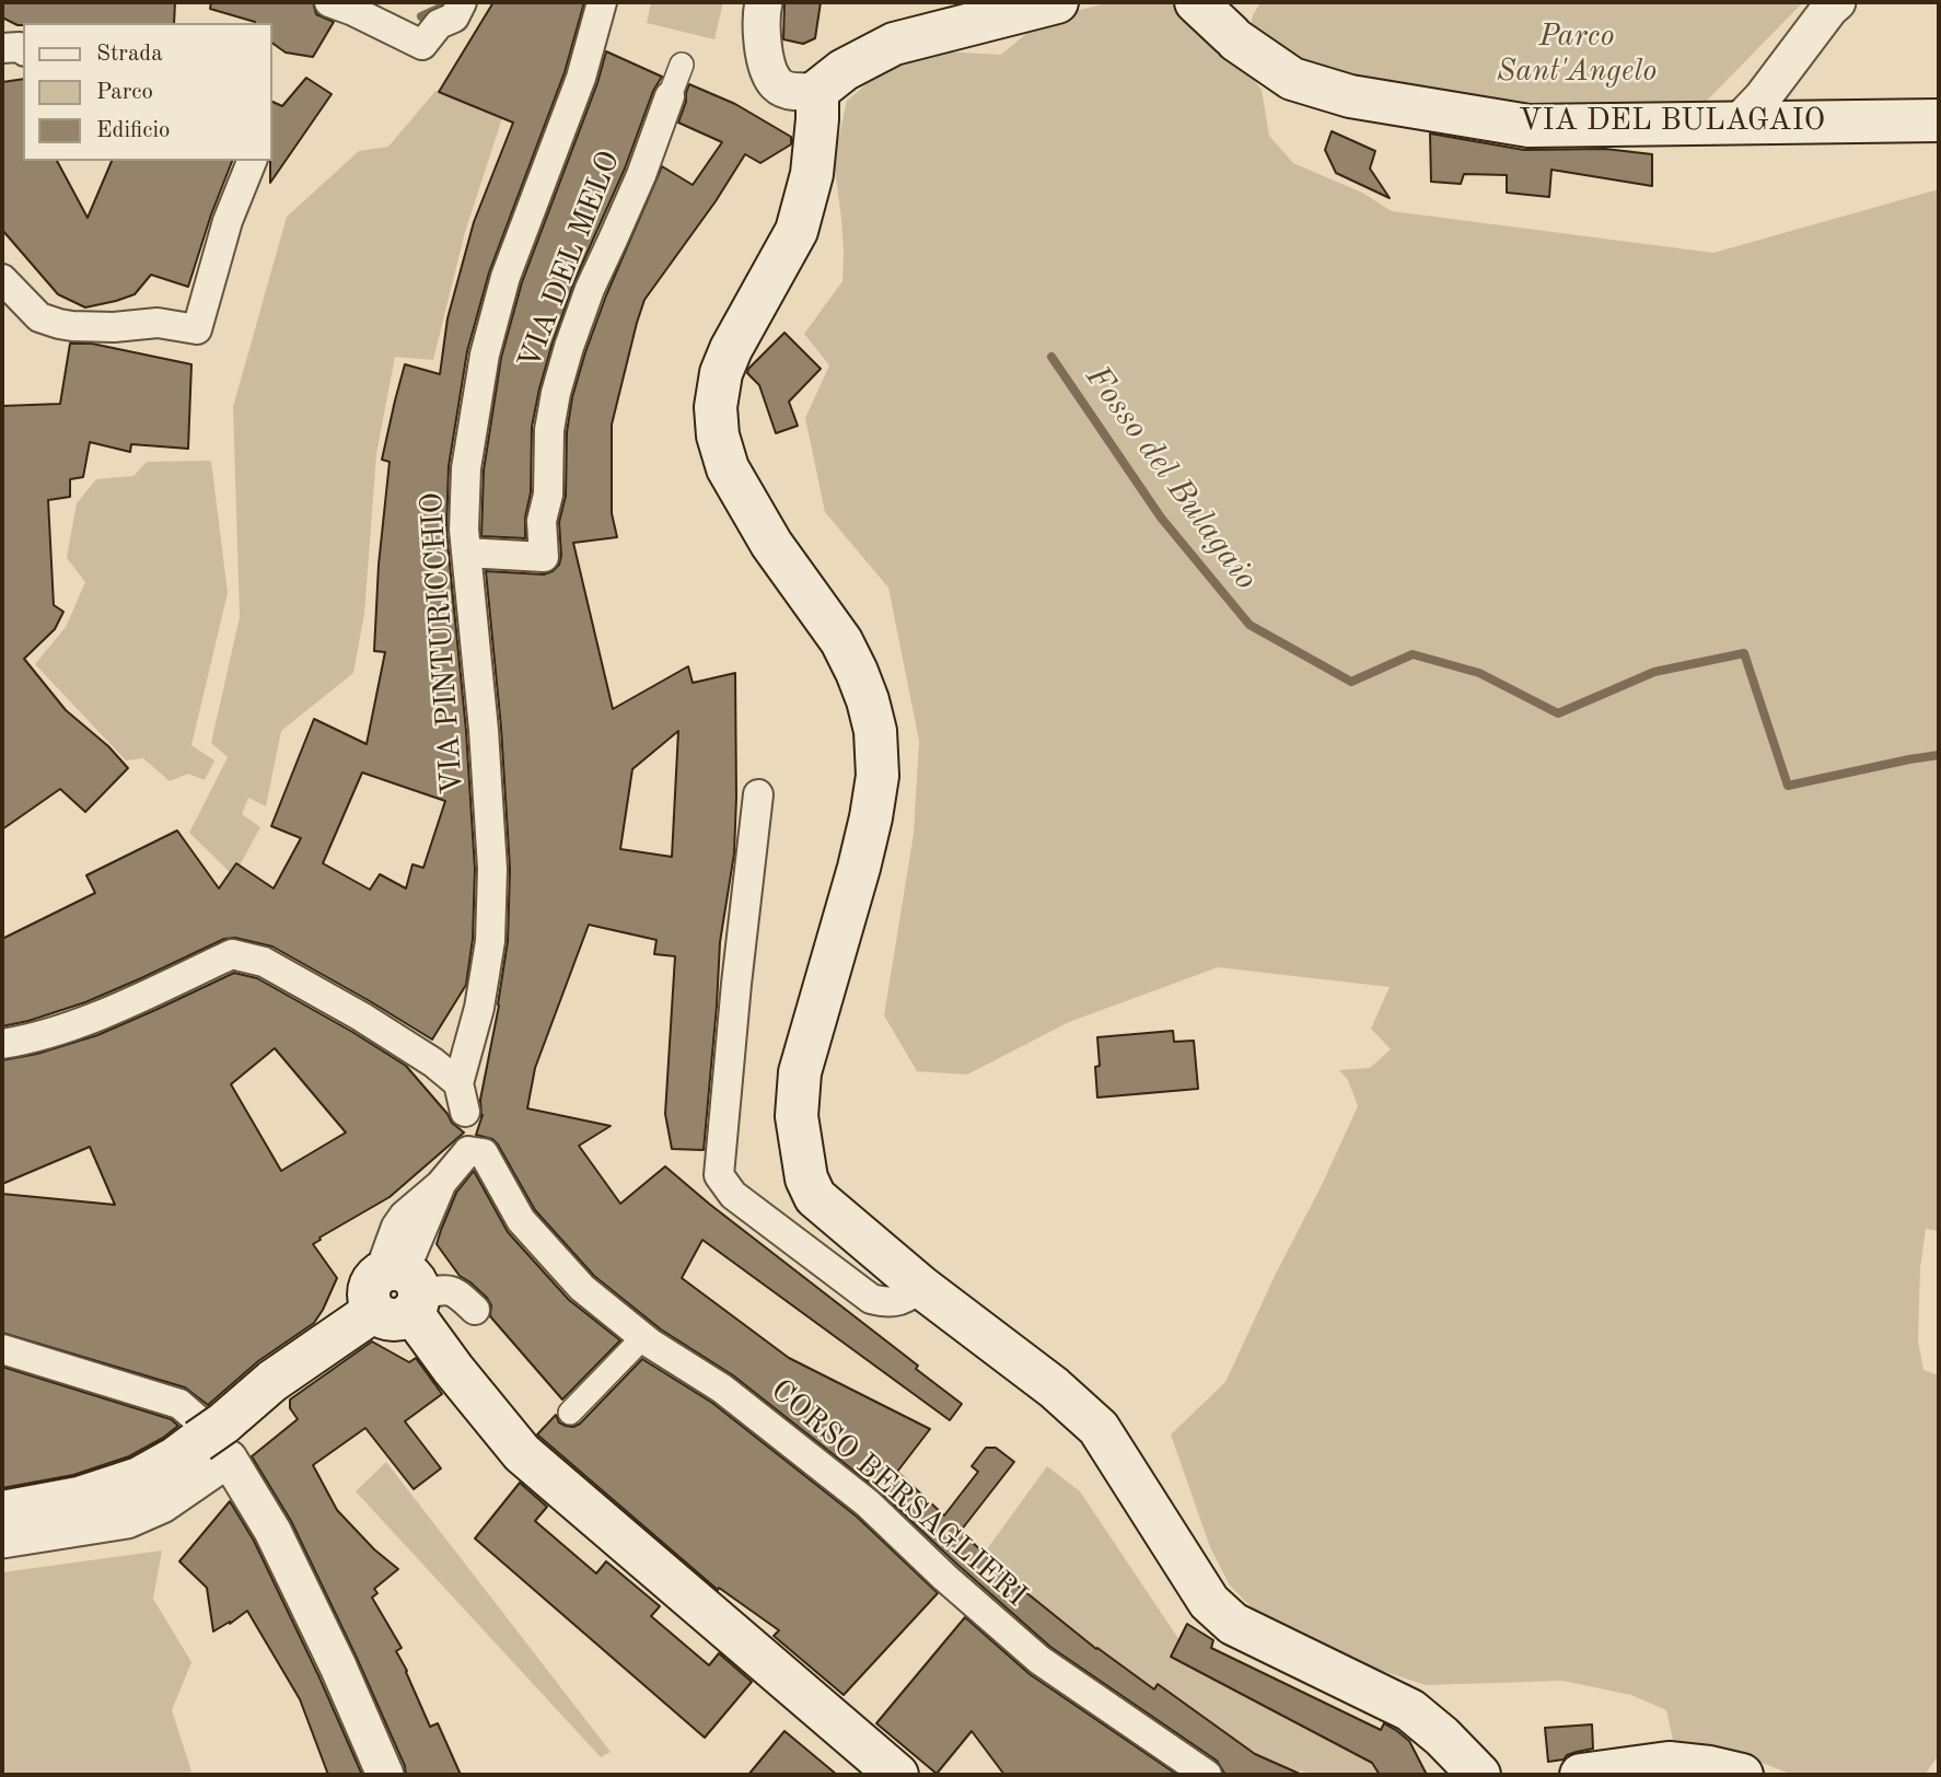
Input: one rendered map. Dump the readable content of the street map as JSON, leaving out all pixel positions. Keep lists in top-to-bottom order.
{
  "streets": {
    "main road": ["VIA DEL BULAGAIO"],
    "street": ["VIA DEL MELO", "VIA PINTURICCHIO", "CORSO BERSAGLIERI"]
  },
  "crossings": [
    ["VIA DEL MELO", "VIA PINTURICCHIO"],
    ["VIA PINTURICCHIO", "CORSO BERSAGLIERI"]
  ],
  "water": ["Fosso del Bulagaio"],
  "parks": ["Parco Sant'Angelo"],
  "legend": ["Strada", "Parco", "Edificio"]
}
